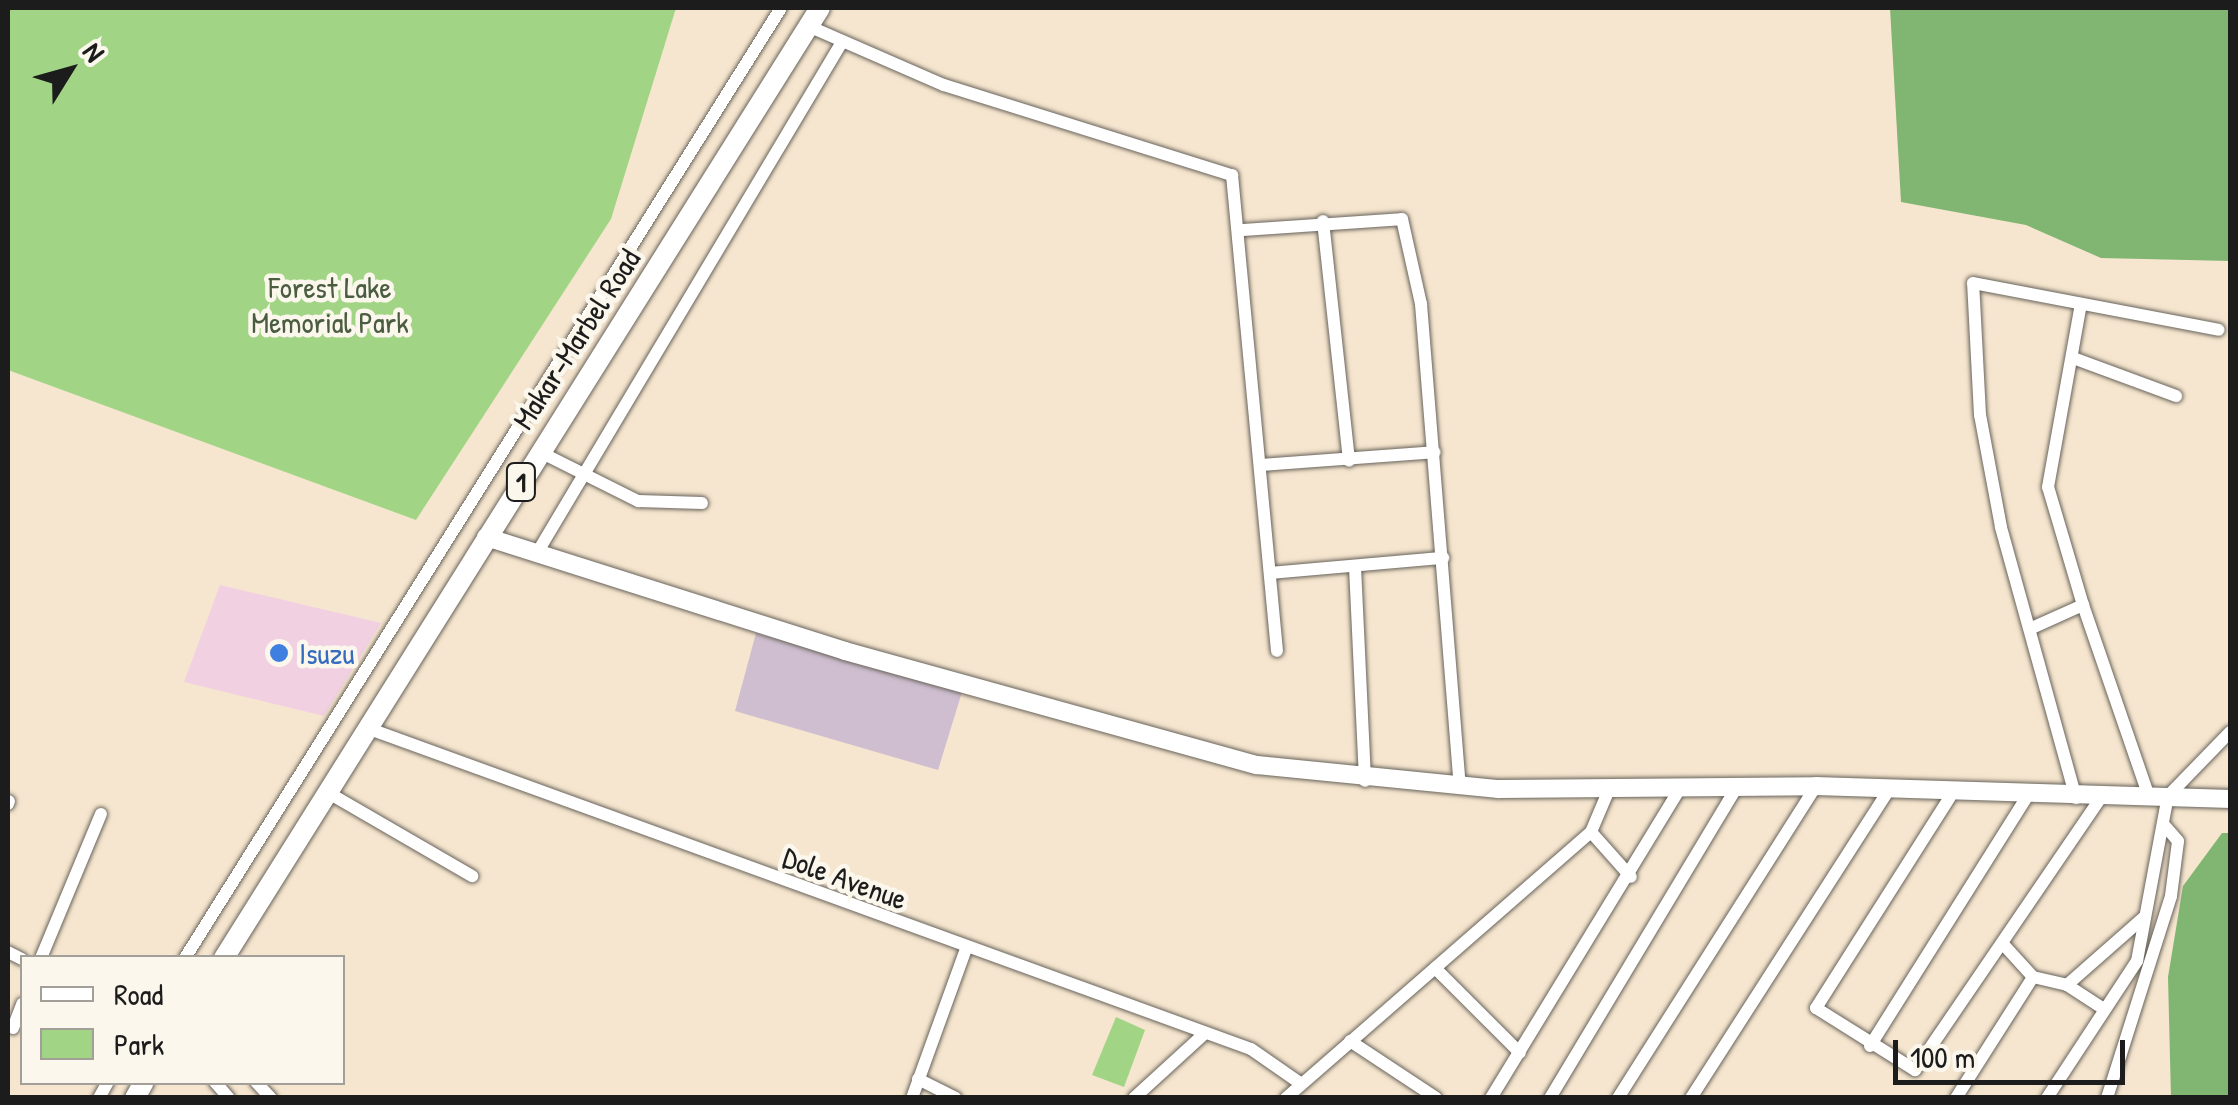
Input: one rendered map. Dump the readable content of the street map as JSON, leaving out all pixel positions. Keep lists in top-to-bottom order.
{
  "streets": {
    "main road": ["Makar-Marbel Road", "1"],
    "street": ["Dole Avenue"]
  },
  "crossings": [
    ["Makar-Marbel Road", "Dole Avenue"]
  ],
  "parks": ["Forest Lake Memorial Park"],
  "places": ["Isuzu"],
  "legend": ["Road", "Park"],
  "scale_bar": "100 m",
  "north": "top right"
}
